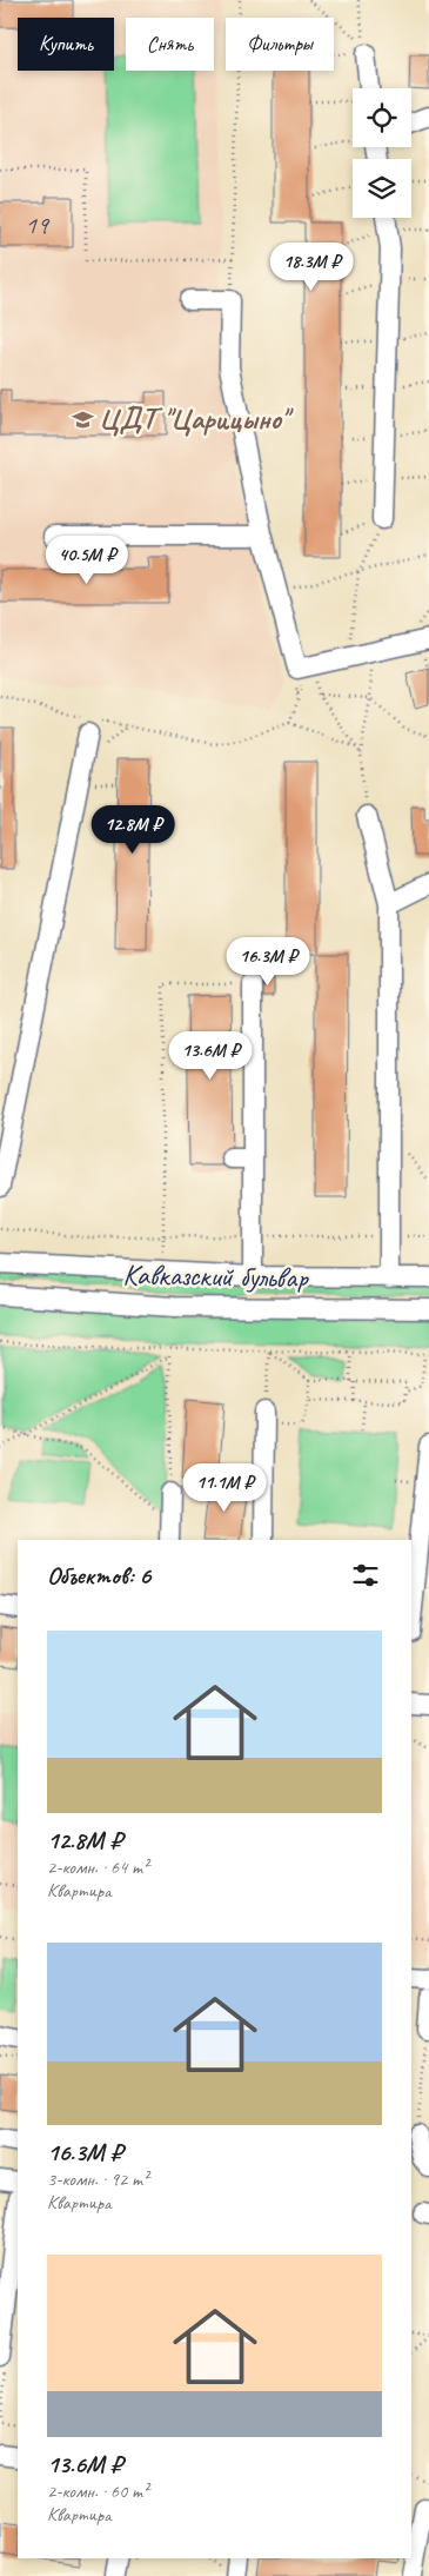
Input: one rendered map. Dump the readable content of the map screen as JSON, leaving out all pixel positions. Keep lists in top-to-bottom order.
{
  "streets": {
    "street": ["Кавказский бульвар"]
  },
  "places": {
    "school or university": ["ЦДТ \"Царицыно\""]
  },
  "house_numbers": ["19"],
  "page": {
    "chip": ["Купить", "Снять", "Фильтры"],
    "price": [
      "18.3M ₽",
      "40.5M ₽",
      "12.8M ₽",
      "16.3M ₽",
      "13.6M ₽",
      "11.1M ₽"
    ],
    "heading": "Объектов: 6",
    "list": [
      {
        "name": "12.8M ₽",
        "note": "2-комн. · 64 m² · Квартира"
      },
      {
        "name": "16.3M ₽",
        "note": "3-комн. · 92 m² · Квартира"
      },
      {
        "name": "13.6M ₽",
        "note": "2-комн. · 60 m² · Квартира"
      }
    ]
  }
}
